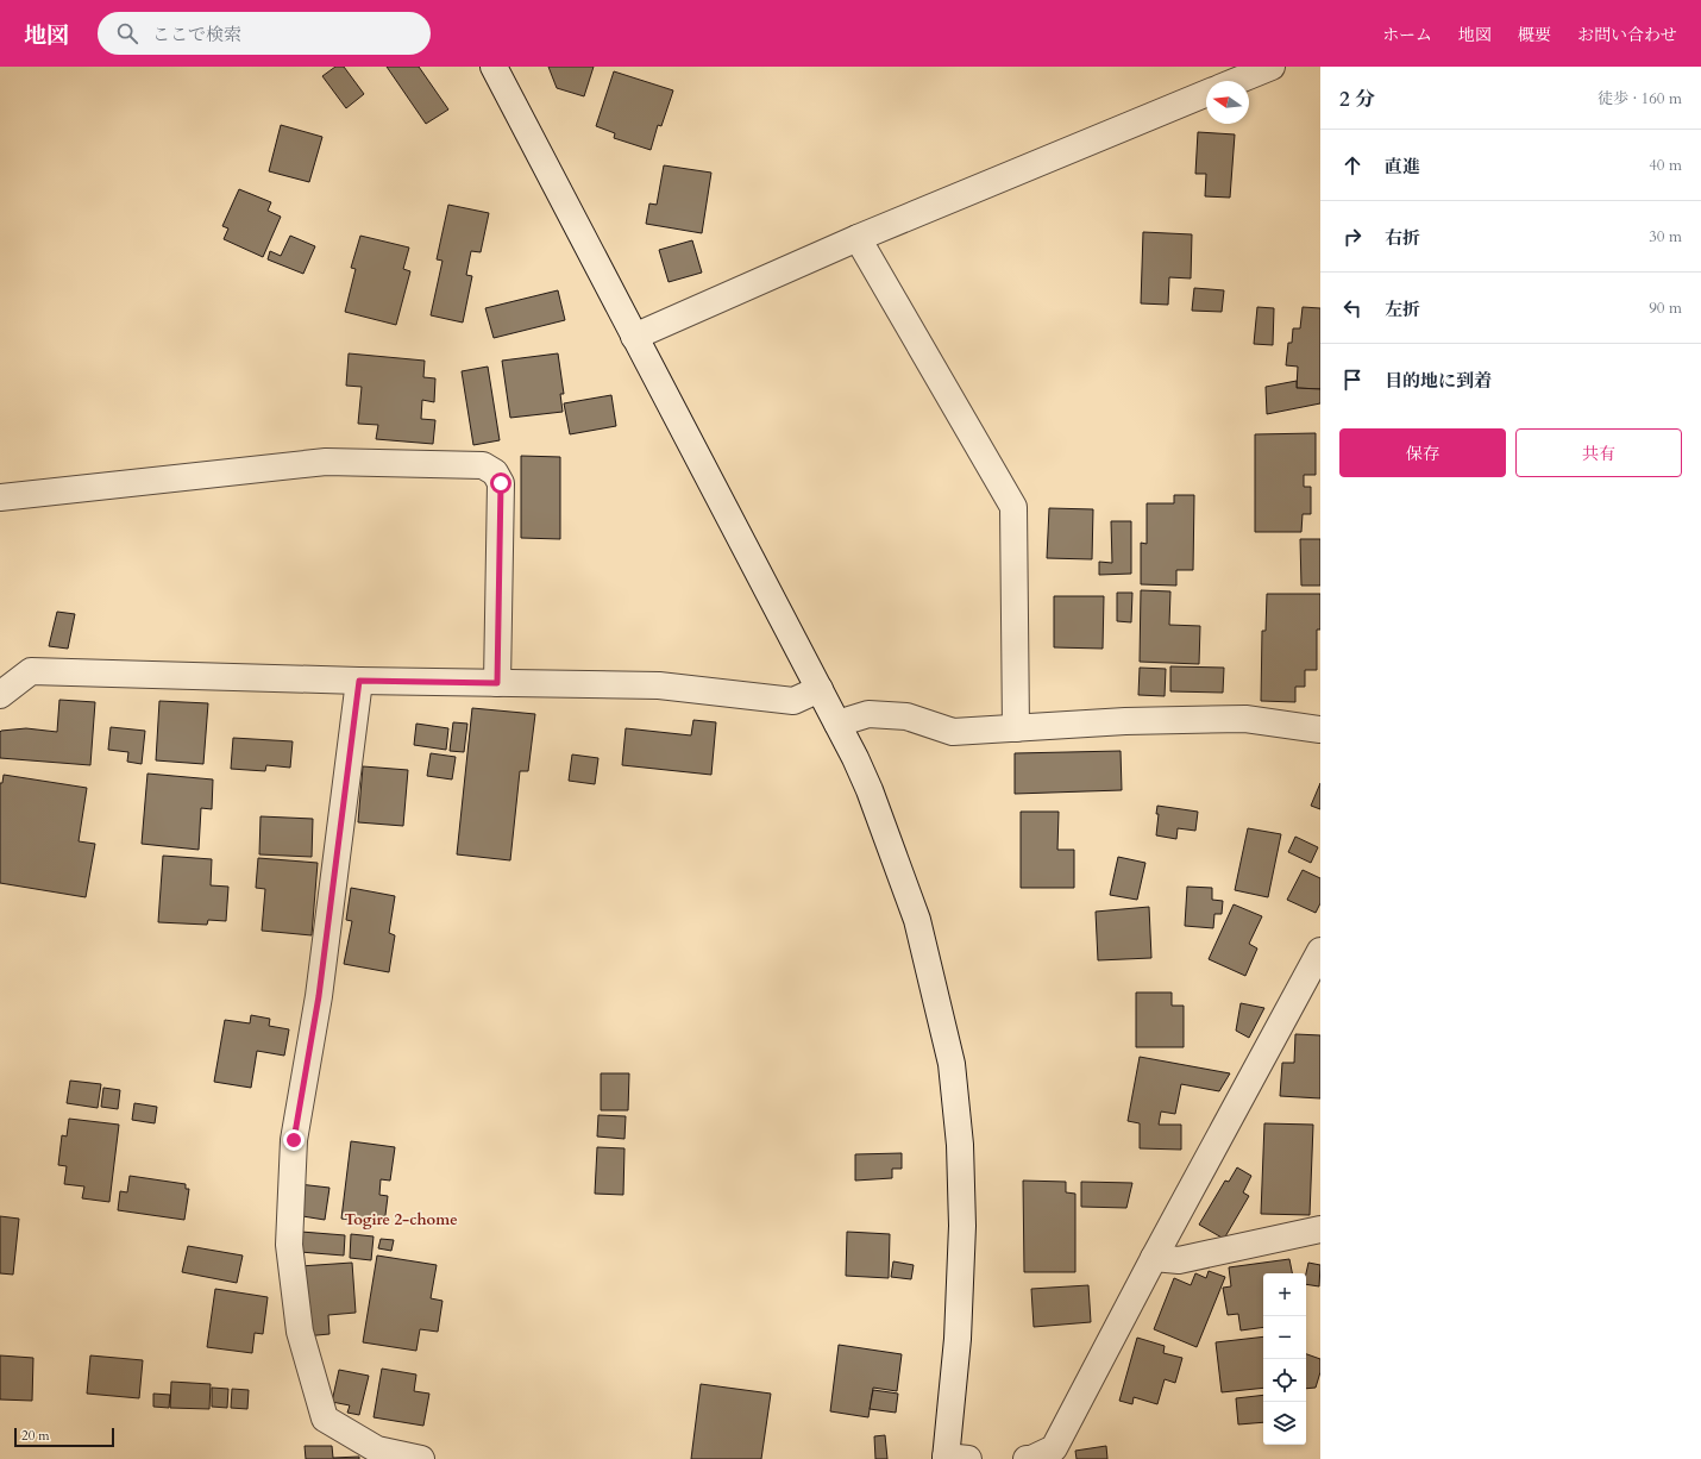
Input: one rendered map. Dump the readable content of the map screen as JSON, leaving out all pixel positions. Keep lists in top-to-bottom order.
{
  "districts": ["Togire 2-chome"],
  "scale_bar": "20 m",
  "north": "left",
  "page": {
    "header": "地図",
    "search": "ここで検索",
    "nav": [
      "ホーム",
      "地図",
      "概要",
      "お問い合わせ"
    ],
    "heading": ["2 分", "徒歩 · 160 m"],
    "list": [
      ["直進", "40 m"],
      ["右折", "30 m"],
      ["左折", "90 m"],
      "目的地に到着"
    ],
    "buttons": ["保存", "共有"],
    "map_buttons": ["+", "−"],
    "scale": "20 m"
  }
}
